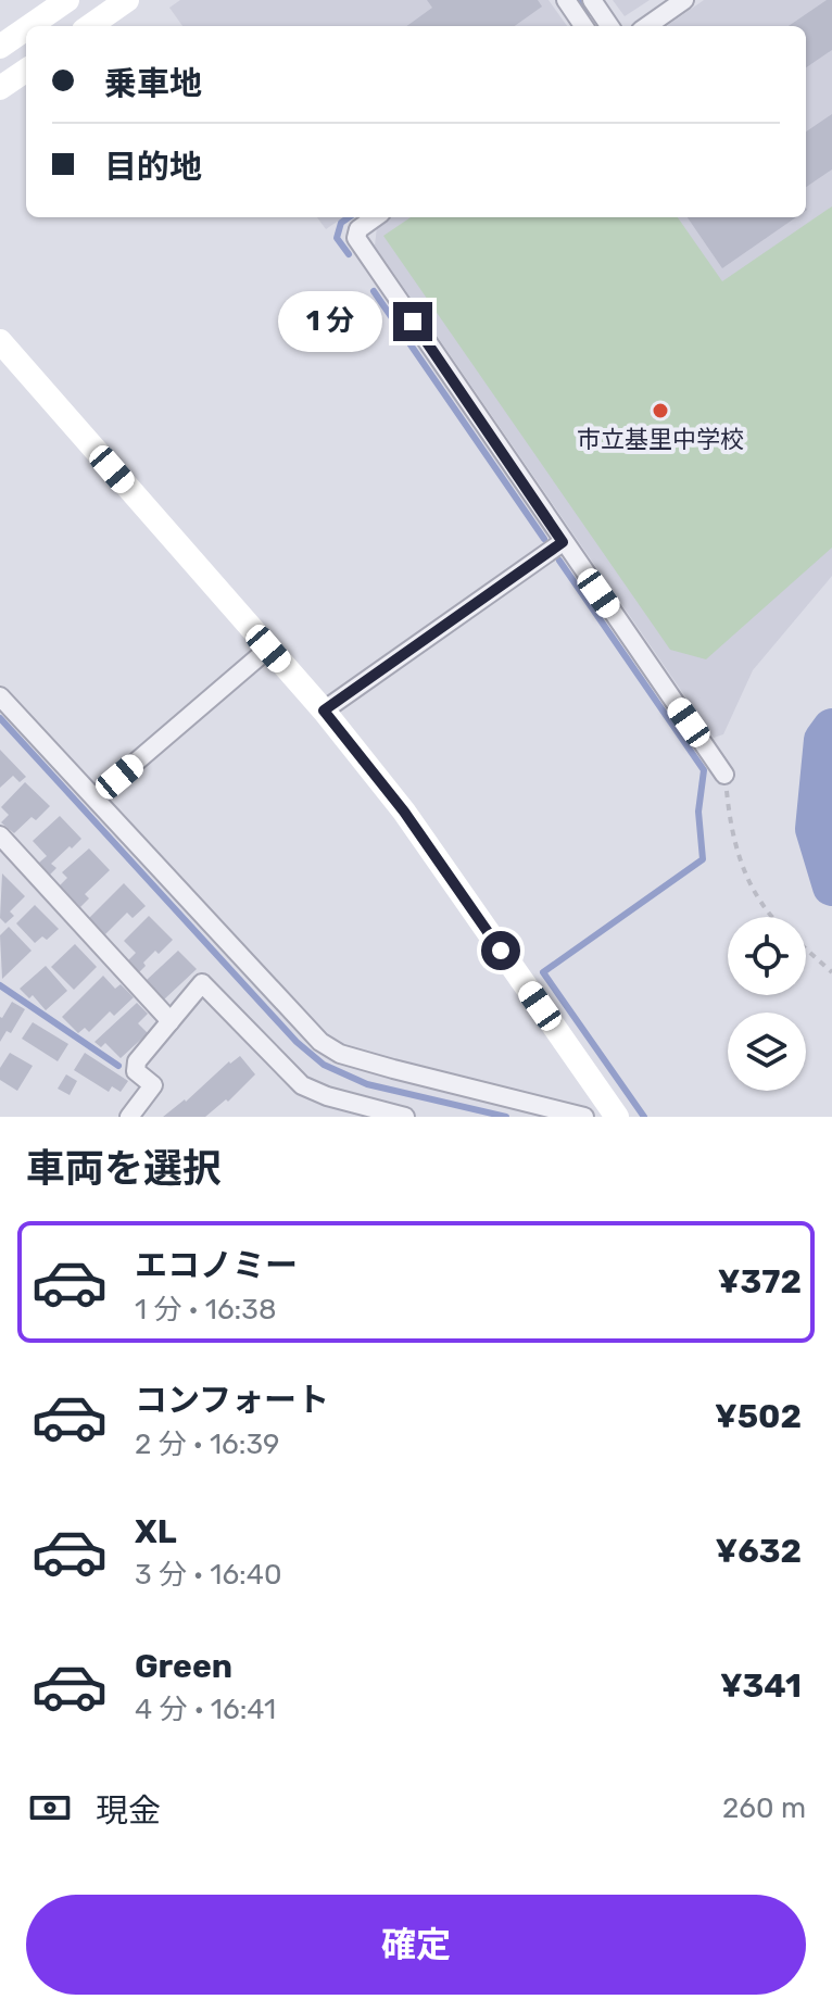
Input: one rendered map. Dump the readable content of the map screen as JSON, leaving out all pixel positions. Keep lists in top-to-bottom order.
{
  "places": ["市立基里中学校"],
  "page": {
    "banner": ["乗車地", "目的地"],
    "bubble": "1 分",
    "heading": "車両を選択",
    "list": [
      {
        "name": "エコノミー",
        "note": "1 分 · 16:38",
        "value": "¥372"
      },
      {
        "name": "コンフォート",
        "note": "2 分 · 16:39",
        "value": "¥502"
      },
      {
        "name": "XL",
        "note": "3 分 · 16:40",
        "value": "¥632"
      },
      {
        "name": "Green",
        "note": "4 分 · 16:41",
        "value": "¥341"
      }
    ],
    "pay": ["現金", "260 m"],
    "buttons": "確定"
  }
}
